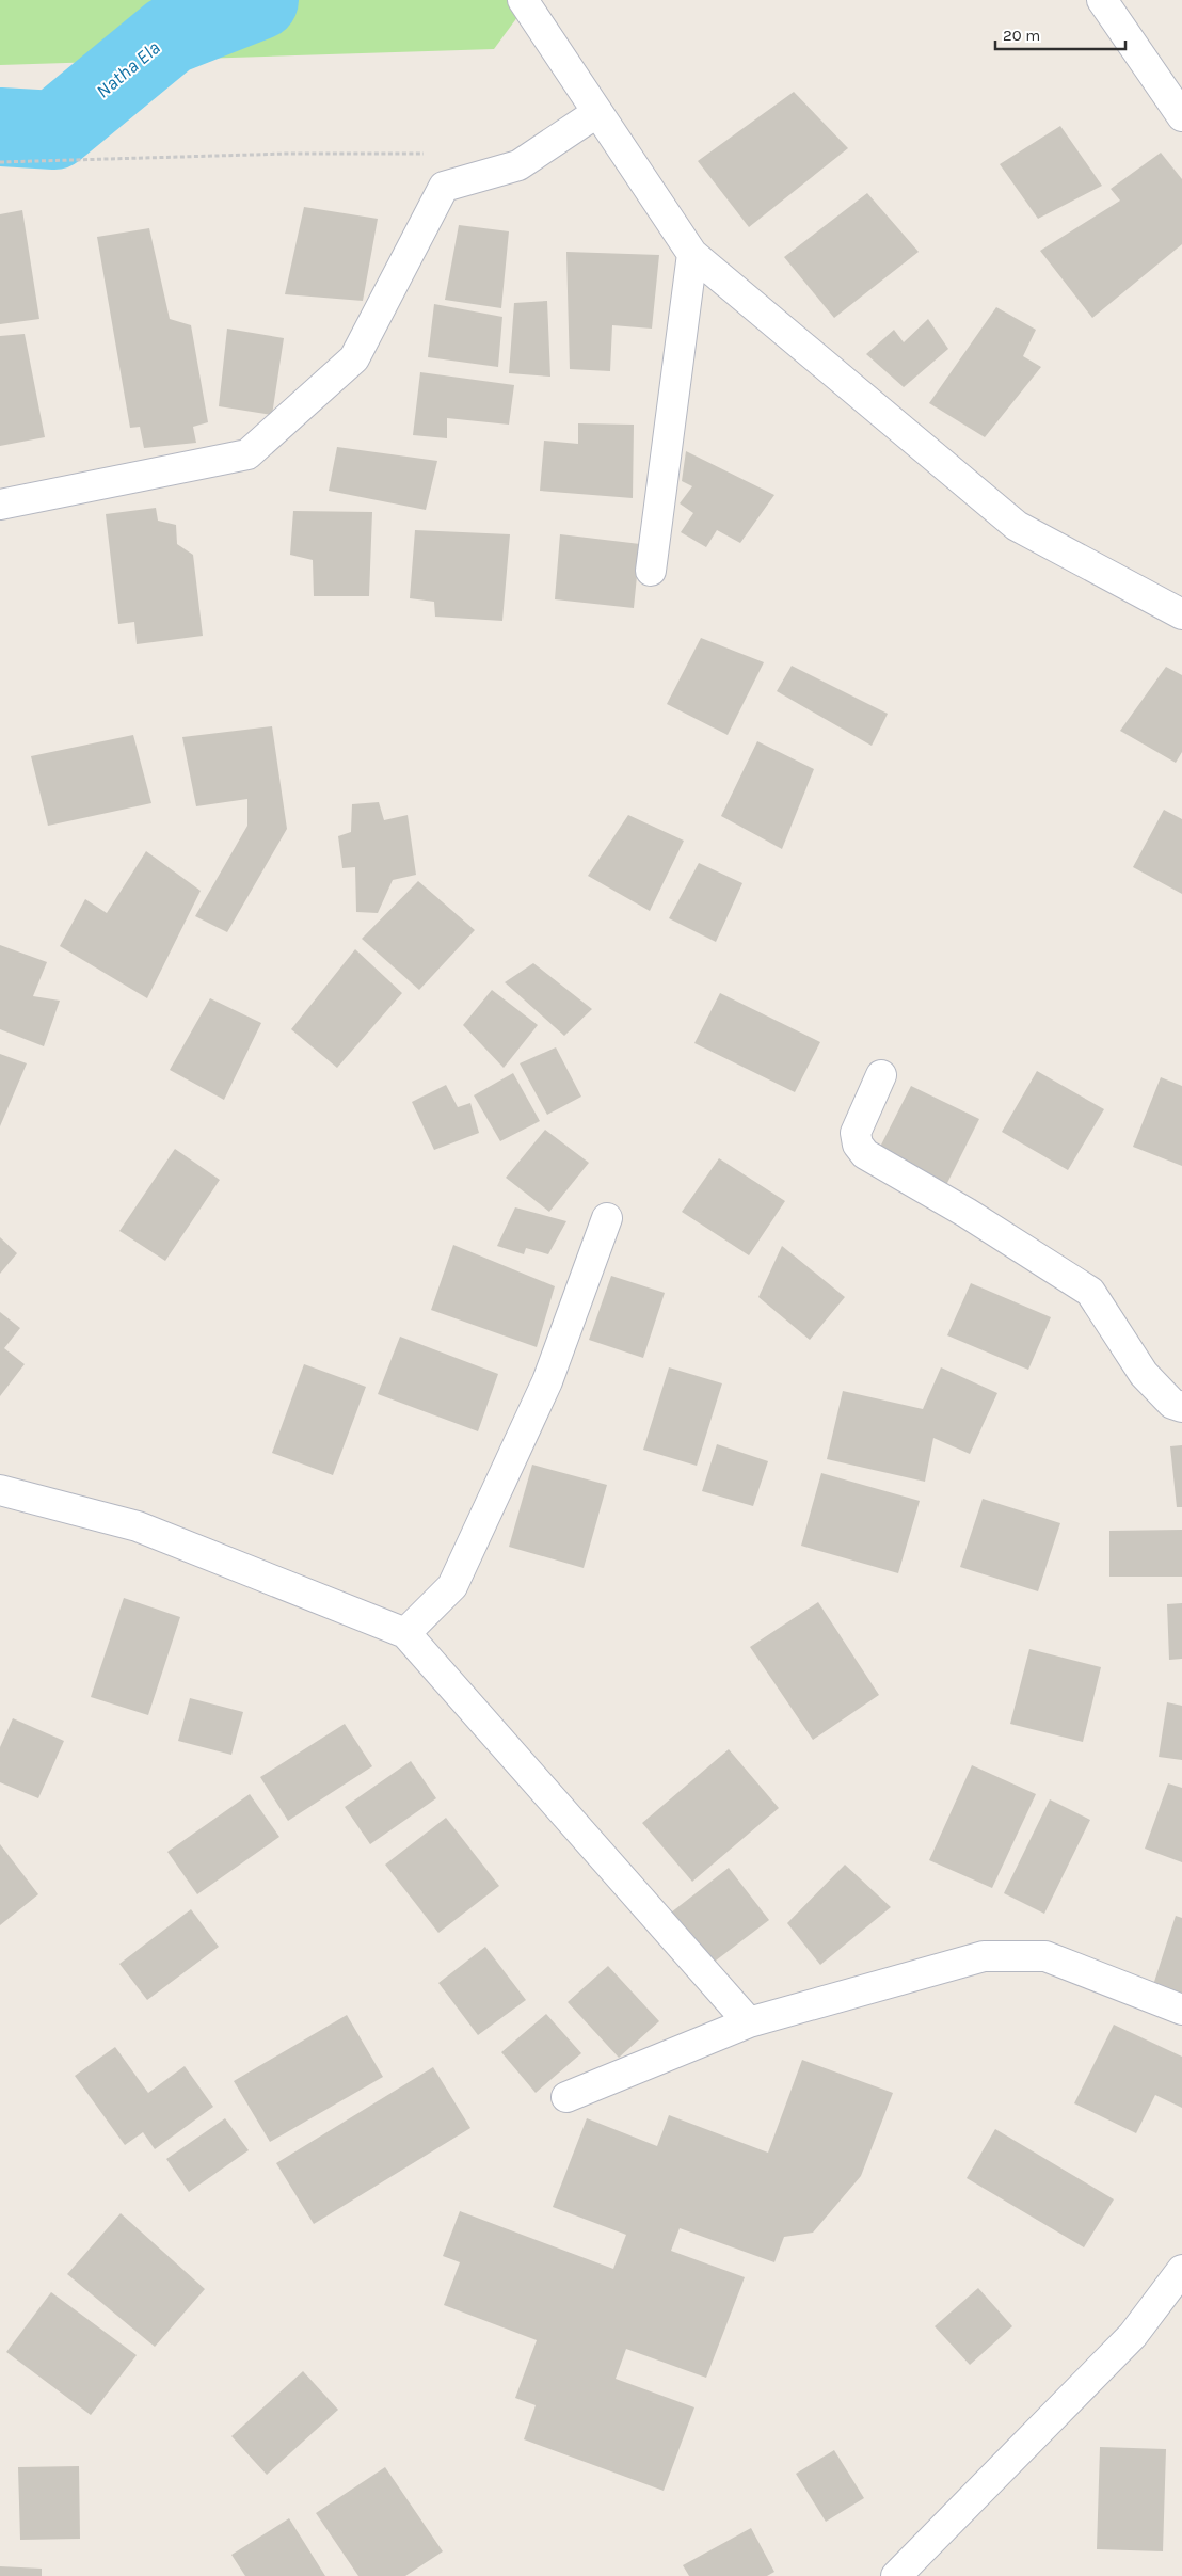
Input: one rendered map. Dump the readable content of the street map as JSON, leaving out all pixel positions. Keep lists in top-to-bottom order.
{
  "water": ["Natha Ela"],
  "scale_bar": "20 m"
}
